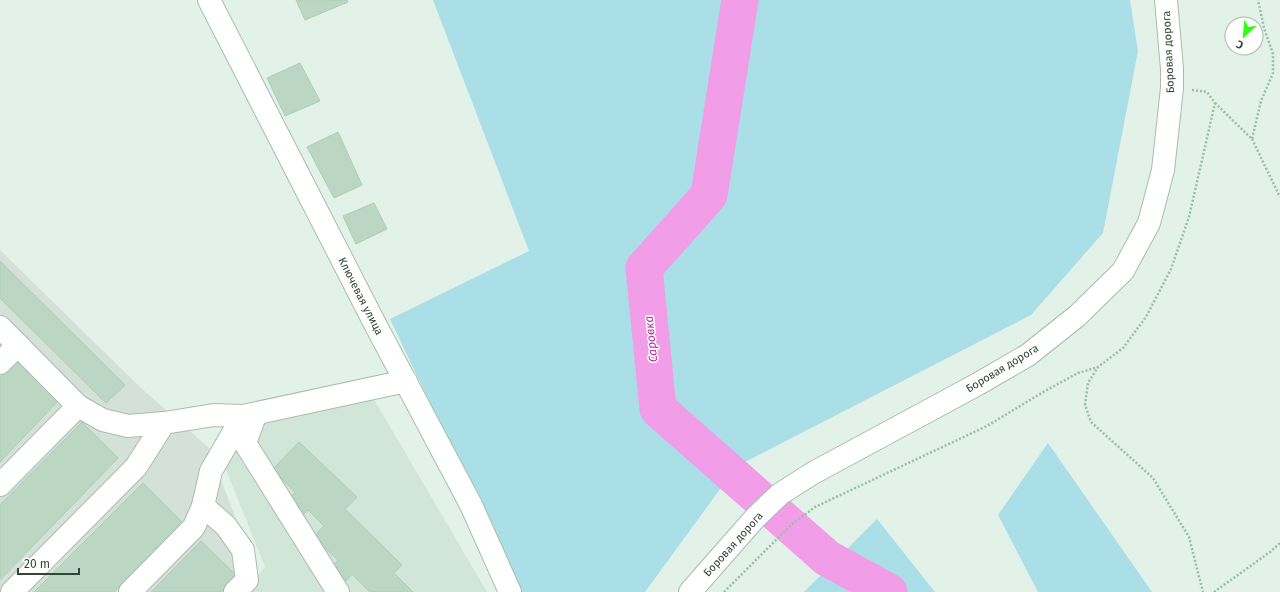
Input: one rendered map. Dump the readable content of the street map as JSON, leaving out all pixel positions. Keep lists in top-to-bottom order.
{
  "streets": {
    "street": ["Боровая дорога", "Ключевая улица"]
  },
  "water": ["Саровка"],
  "scale_bar": "20 m",
  "north": "bottom left"
}
